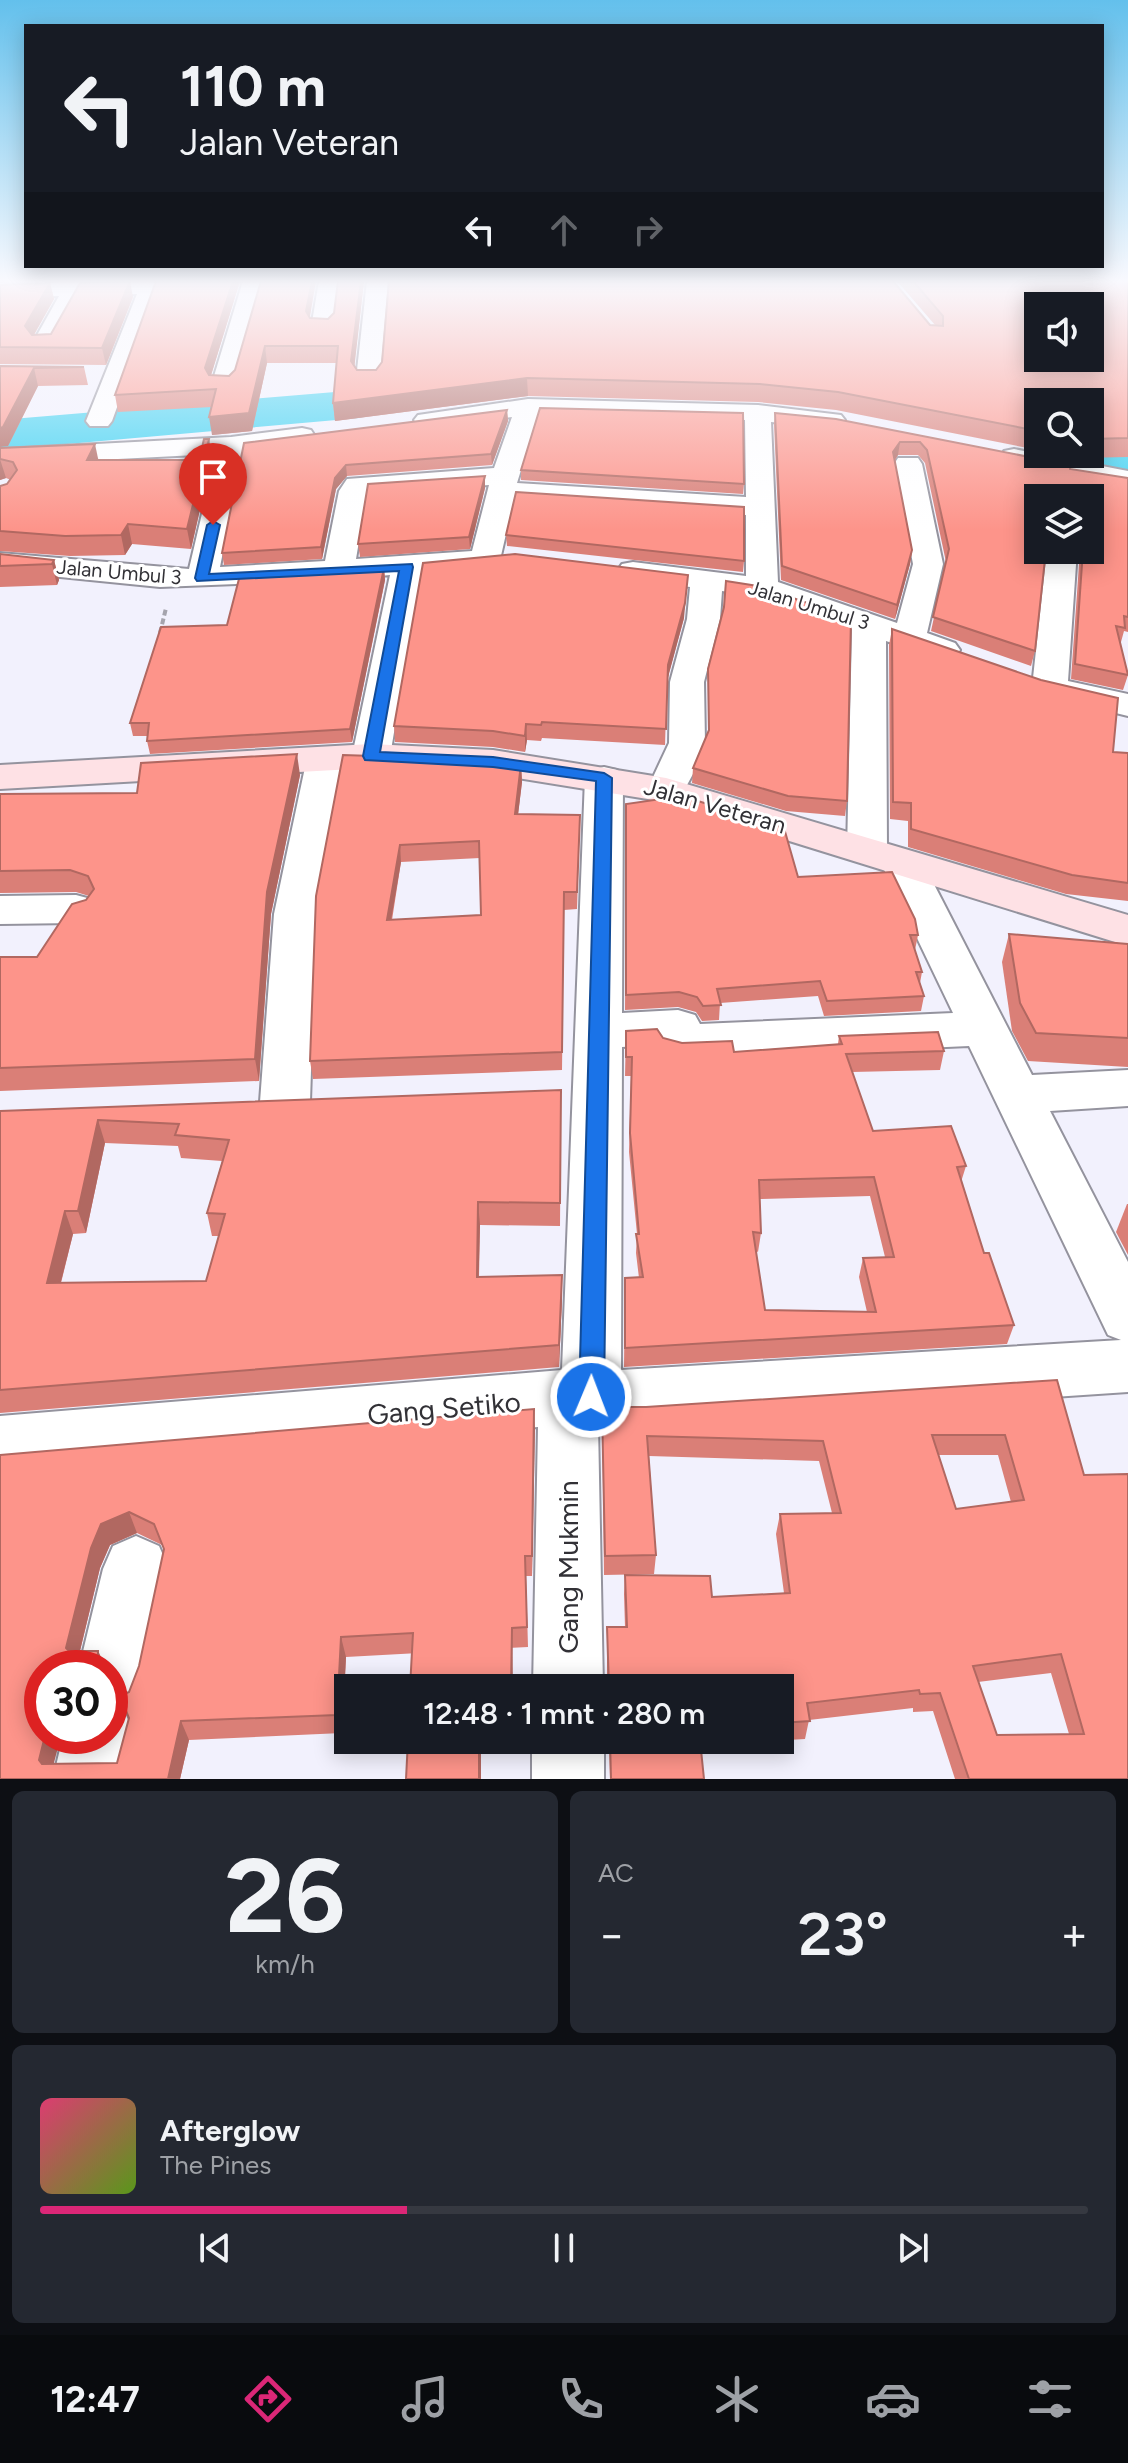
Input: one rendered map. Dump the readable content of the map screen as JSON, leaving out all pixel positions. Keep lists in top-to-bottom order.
{
  "streets": {
    "main road": ["Jalan Veteran"],
    "street": ["Jalan Umbul 3", "Gang Setiko", "Gang Mukmin"]
  },
  "crossings": [
    ["Jalan Veteran", "Gang Mukmin"],
    ["Gang Setiko", "Gang Mukmin"]
  ],
  "page": {
    "turn": ["110 m", "Jalan Veteran"],
    "limit": "30",
    "trip": "12:48 · 1 mnt · 280 m",
    "tile": [
      ["26", "km/h"],
      "AC"
    ],
    "heat": ["−", "23°", "+"],
    "song": ["Afterglow", "The Pines"],
    "tabs": "12:47"
  }
}
